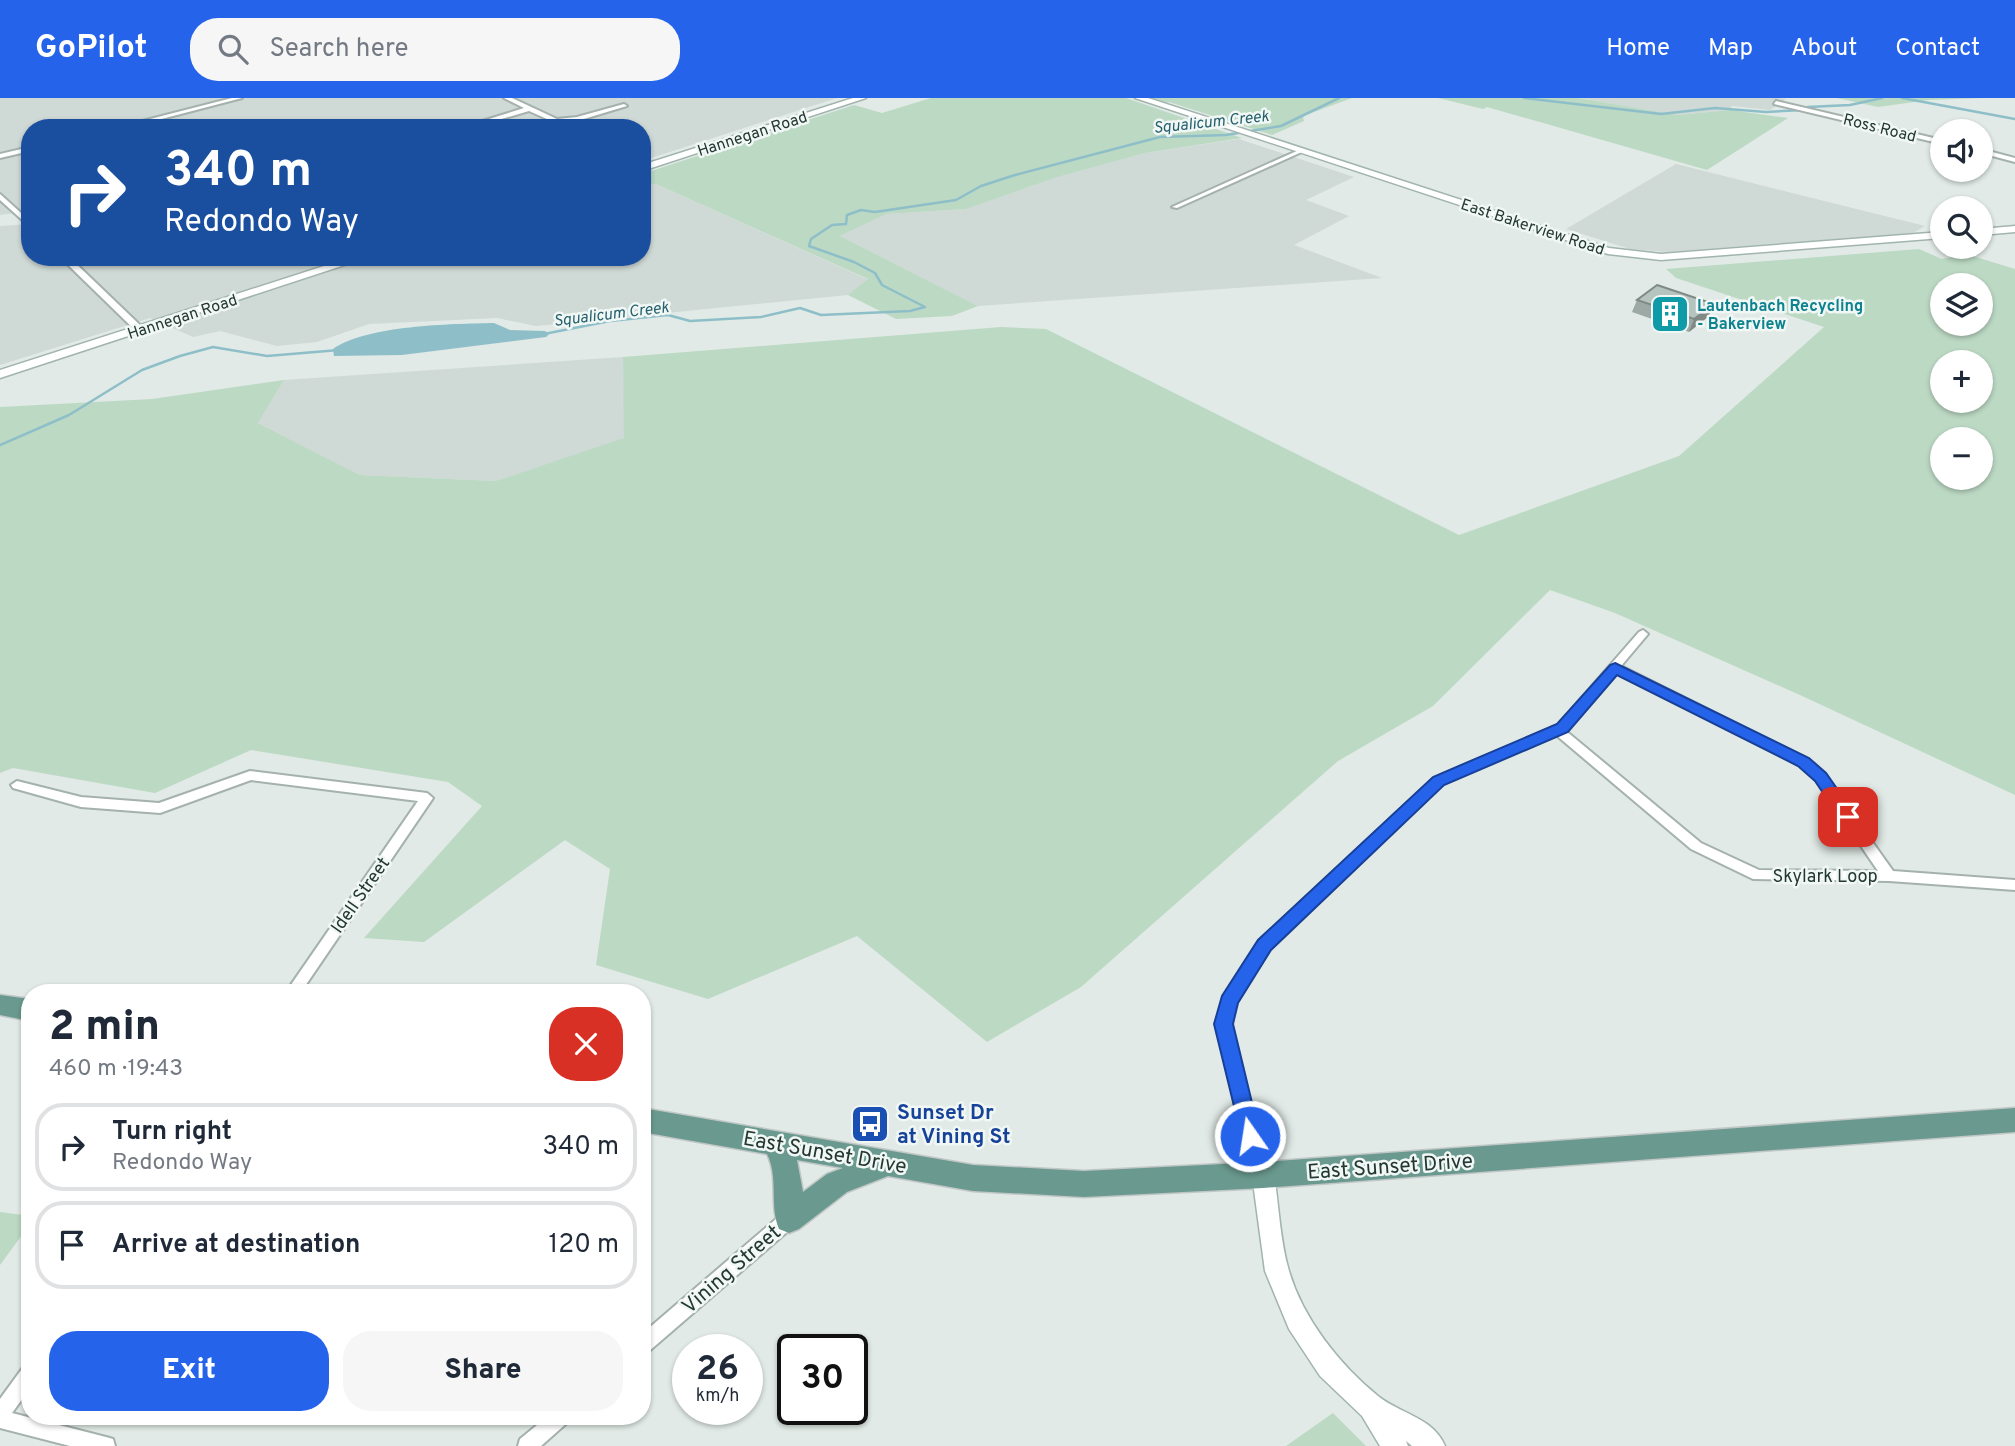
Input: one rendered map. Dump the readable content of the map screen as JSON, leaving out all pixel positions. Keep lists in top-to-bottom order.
{
  "streets": {
    "main road": ["East Sunset Drive"],
    "street": [
      "Ross Road",
      "Hannegan Road",
      "East Bakerview Road",
      "Skylark Loop",
      "Idell Street",
      "Vining Street"
    ]
  },
  "water": ["Squalicum Creek"],
  "places": {
    "building": ["Lautenbach Recycling - Bakerview"],
    "bus stop": ["Sunset Dr at Vining St"]
  },
  "page": {
    "header": "GoPilot",
    "search": "Search here",
    "nav": [
      "Home",
      "Map",
      "About",
      "Contact"
    ],
    "map_buttons": ["+", "−"],
    "turn": ["340 m", "Redondo Way"],
    "heading": ["2 min", "460 m · 19:43"],
    "list": [
      {
        "name": "Turn right",
        "note": "Redondo Way",
        "value": "340 m"
      },
      {
        "name": "Arrive at destination",
        "value": "120 m"
      }
    ],
    "buttons": ["Exit", "Share"],
    "speed": "26 km/h",
    "limit": "30"
  }
}
